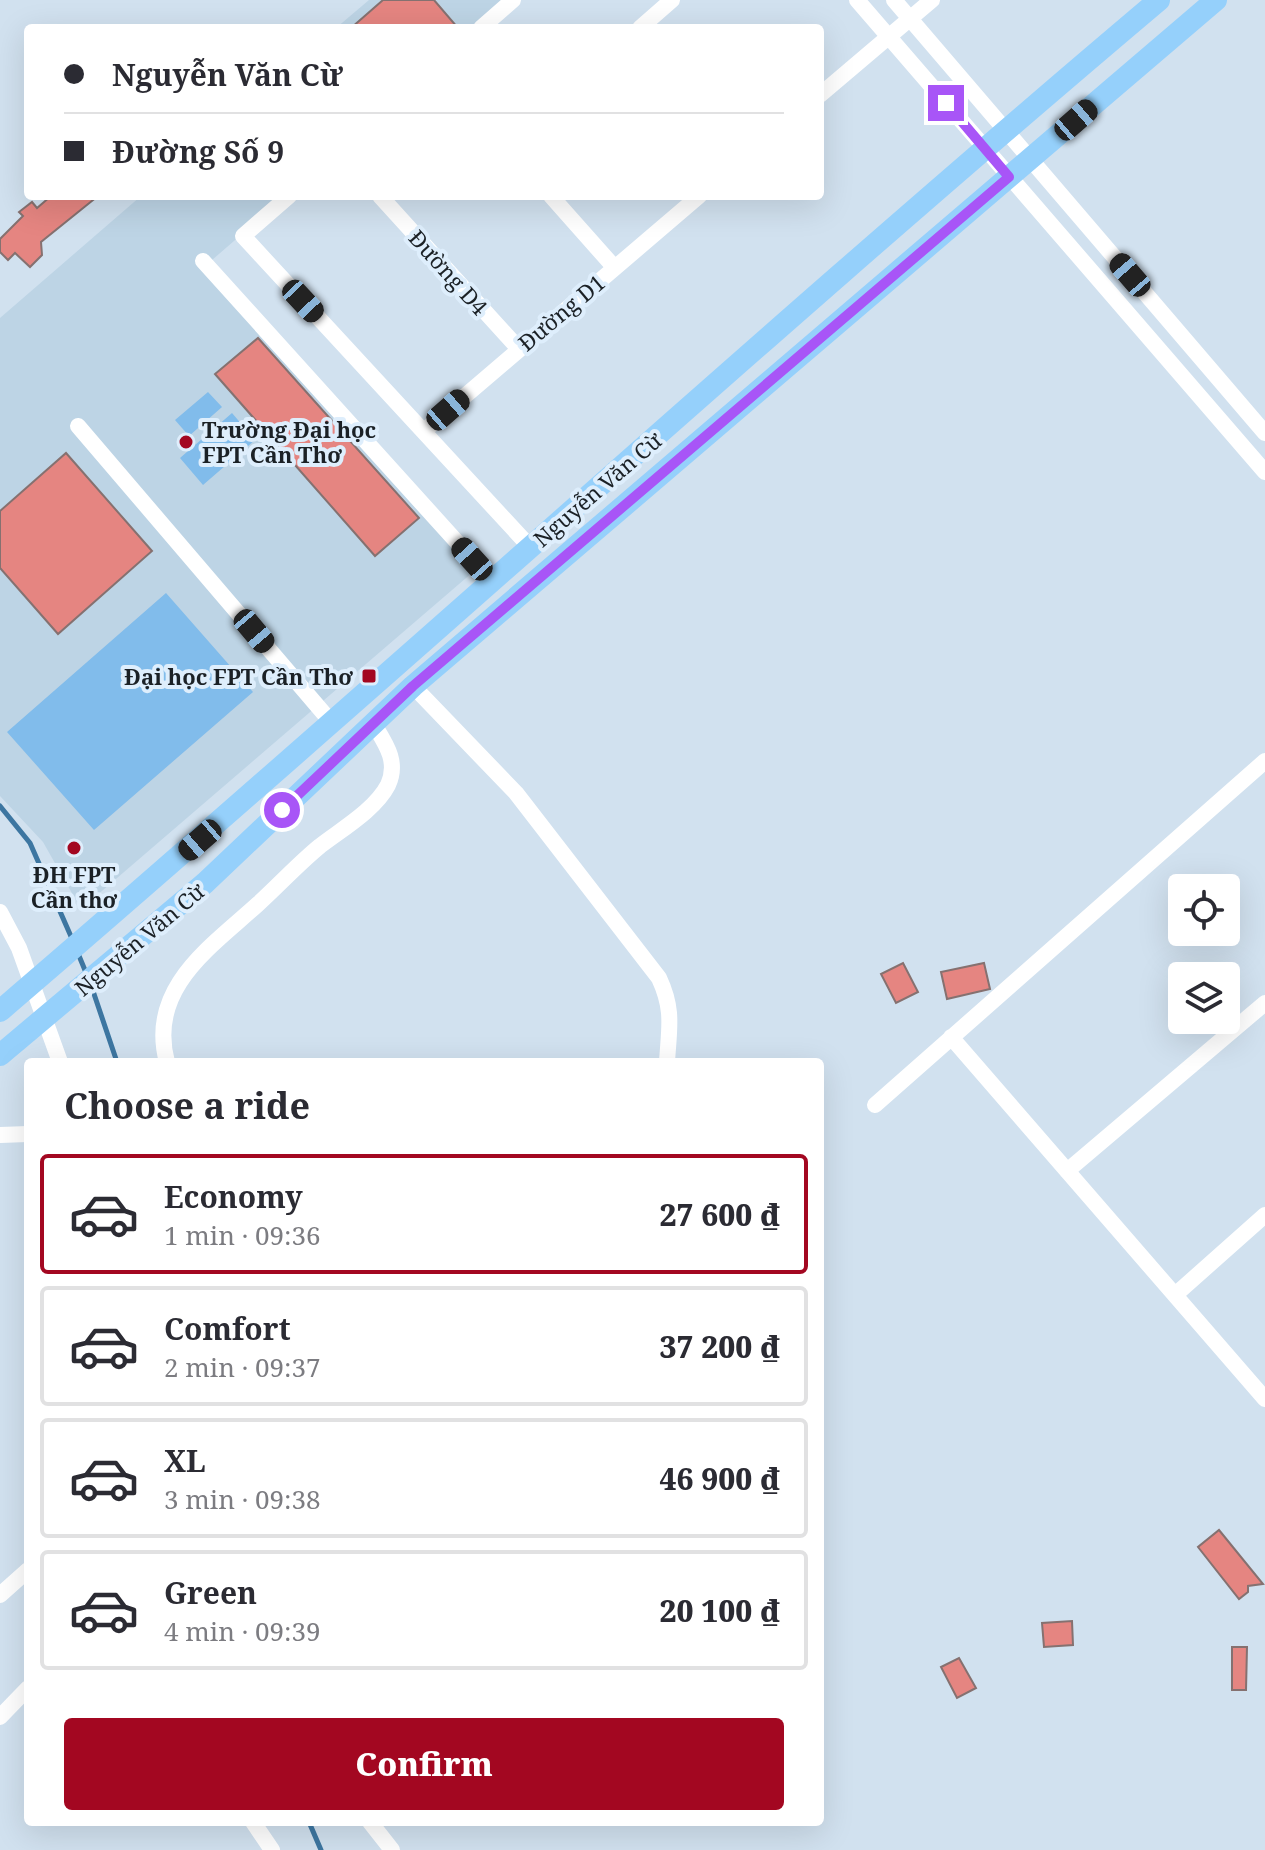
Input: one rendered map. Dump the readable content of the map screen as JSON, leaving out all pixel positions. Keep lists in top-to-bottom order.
{
  "streets": {
    "main road": ["Nguyễn Văn Cừ"],
    "street": ["Đường D4", "Đường D1"]
  },
  "crossings": [
    ["Đường D4", "Đường D1"]
  ],
  "places": {
    "other": ["Trường Đại học FPT Cần Thơ", "ĐH FPT Cần thơ"],
    "transit": ["Đại học FPT Cần Thơ"]
  },
  "page": {
    "banner": ["Nguyễn Văn Cừ", "Đường Số 9"],
    "heading": "Choose a ride",
    "list": [
      {
        "name": "Economy",
        "note": "1 min · 09:36",
        "value": "27 600 ₫"
      },
      {
        "name": "Comfort",
        "note": "2 min · 09:37",
        "value": "37 200 ₫"
      },
      {
        "name": "XL",
        "note": "3 min · 09:38",
        "value": "46 900 ₫"
      },
      {
        "name": "Green",
        "note": "4 min · 09:39",
        "value": "20 100 ₫"
      }
    ],
    "buttons": "Confirm"
  }
}
